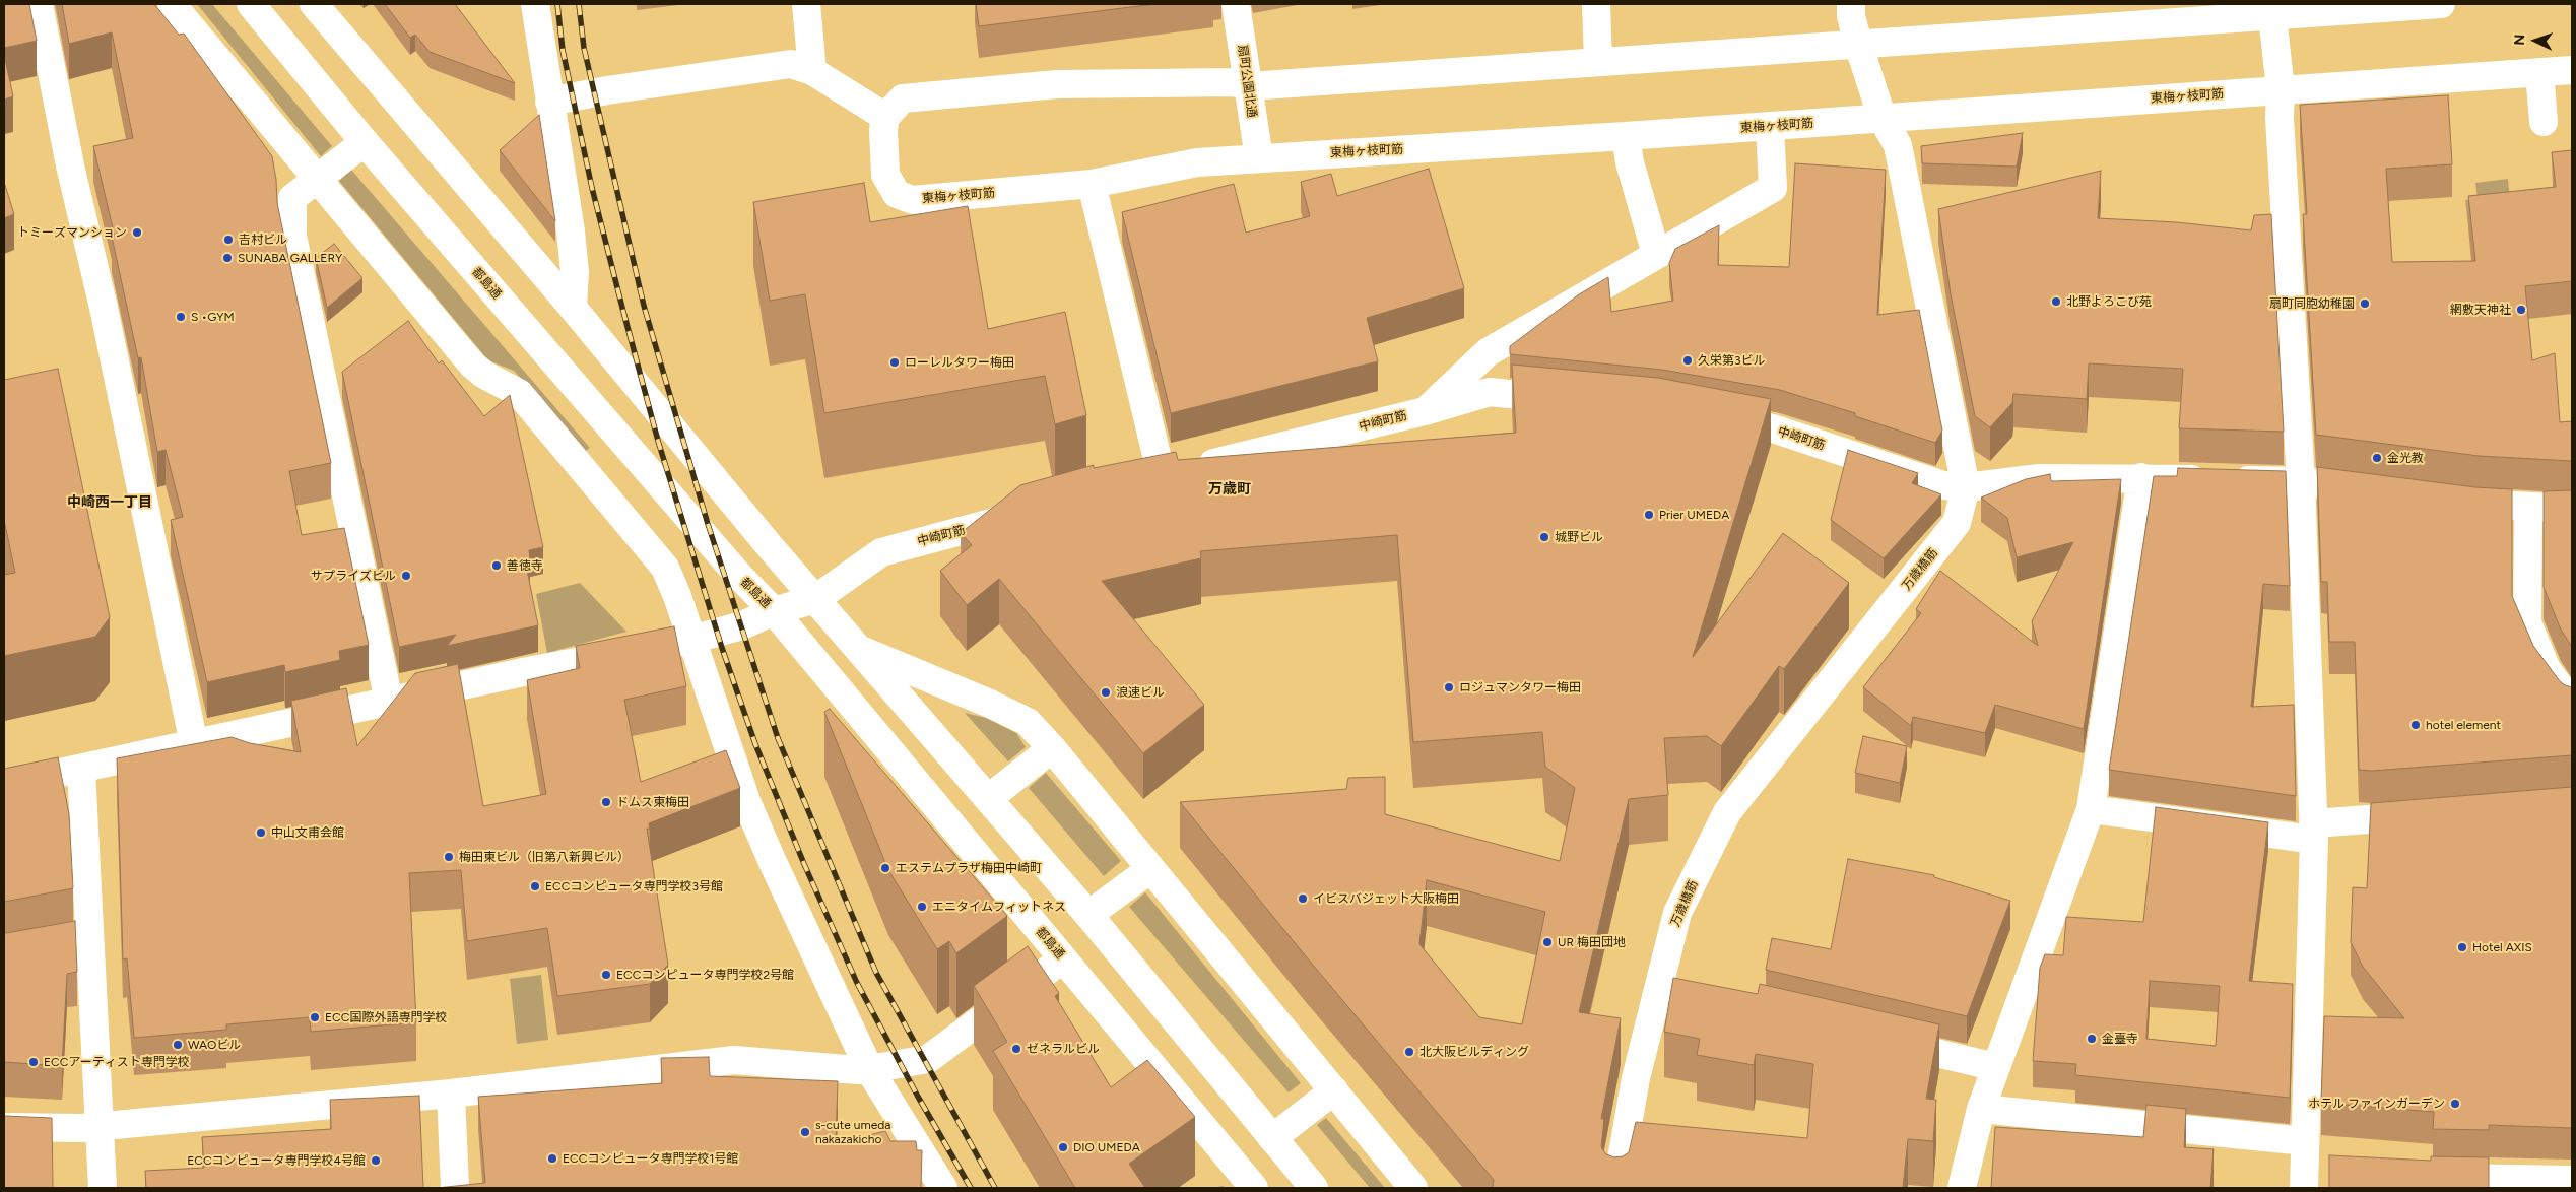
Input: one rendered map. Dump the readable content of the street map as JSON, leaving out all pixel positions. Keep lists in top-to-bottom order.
{
  "streets": {
    "street": [
      "扇町公園北通",
      "東梅ヶ枝町筋",
      "都島通",
      "中崎町筋",
      "万歳橋筋"
    ]
  },
  "crossings": [
    ["扇町公園北通", "東梅ヶ枝町筋"],
    ["都島通", "中崎町筋"],
    ["中崎町筋", "万歳橋筋"]
  ],
  "districts": ["万歳町", "中崎西一丁目"],
  "places": [
    "トミーズマンション",
    "𠮷村ビル",
    "SUNABA GALLERY",
    "北野よろこび苑",
    "扇町同胞幼稚園",
    "網敷天神社",
    "S •GYM",
    "久栄第3ビル",
    "ローレルタワー梅田",
    "金光教",
    "Prier UMEDA",
    "城野ビル",
    "善徳寺",
    "サプライズビル",
    "ロジュマンタワー梅田",
    "浪速ビル",
    "hotel element",
    "ドムス東梅田",
    "中山文甫会館",
    "梅田東ビル（旧第八新興ビル）",
    "エステムプラザ梅田中崎町",
    "ECCコンピュータ専門学校3号館",
    "イビスバジェット大阪梅田",
    "エニタイムフィットネス",
    "UR 梅田団地",
    "Hotel AXIS",
    "ECCコンピュータ専門学校2号館",
    "ECC国際外語専門学校",
    "金臺寺",
    "WAOビル",
    "ゼネラルビル",
    "北大阪ビルディング",
    "ECCアーティスト専門学校",
    "ホテル ファインガーデン",
    "s-cute umeda nakazakicho",
    "DIO UMEDA",
    "ECCコンピュータ専門学校1号館",
    "ECCコンピュータ専門学校4号館"
  ],
  "north": "left"
}
